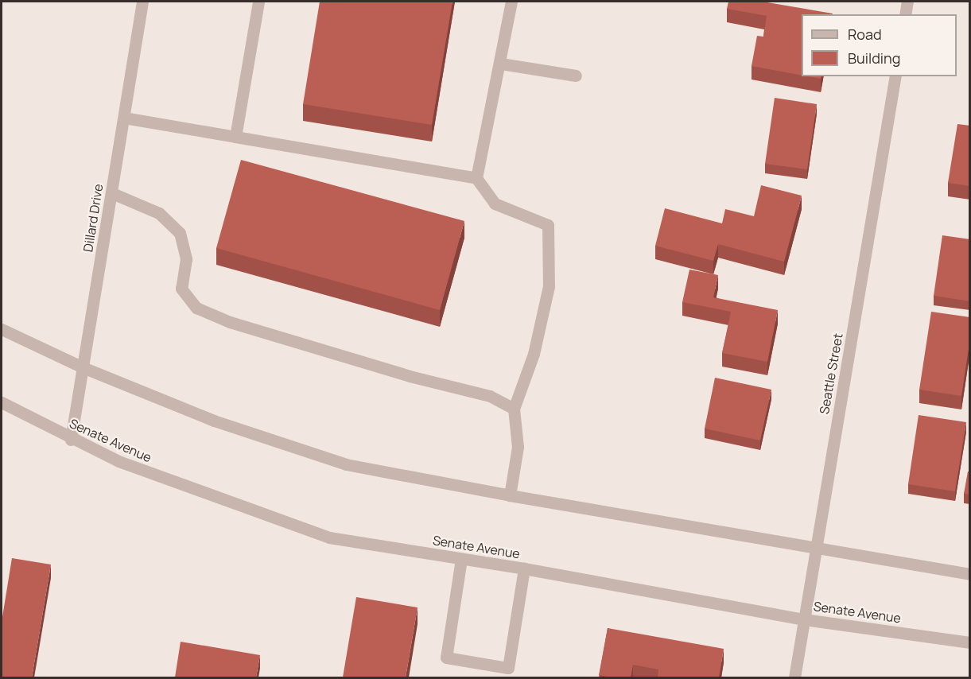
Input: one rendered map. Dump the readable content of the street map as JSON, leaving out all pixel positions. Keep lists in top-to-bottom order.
{
  "streets": {
    "street": ["Dillard Drive", "Seattle Street", "Senate Avenue"]
  },
  "crossings": [
    ["Dillard Drive", "Senate Avenue"],
    ["Seattle Street", "Senate Avenue"]
  ],
  "legend": ["Road", "Building"]
}
